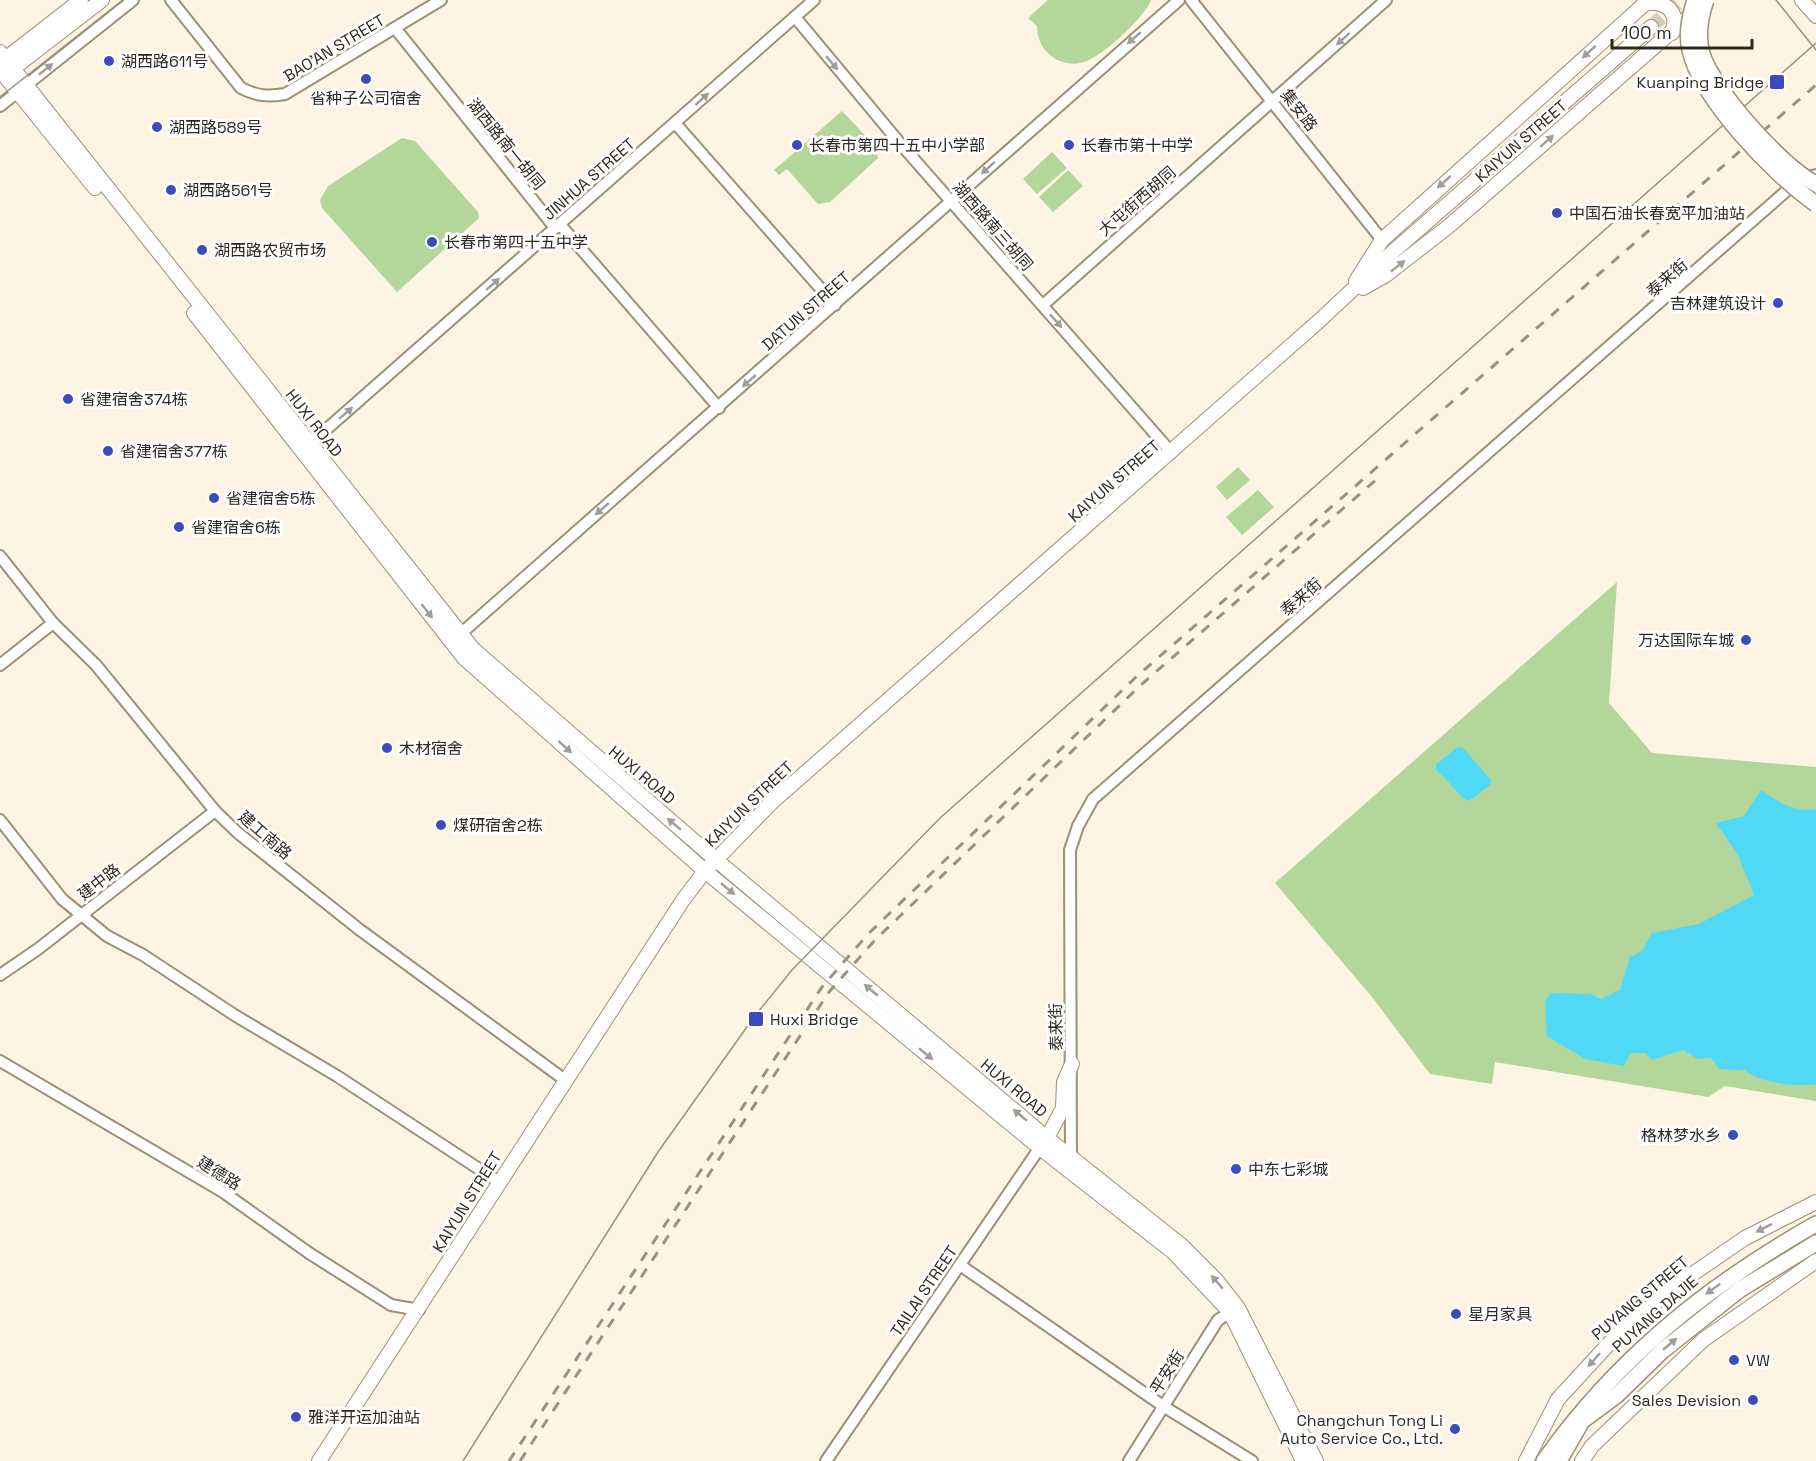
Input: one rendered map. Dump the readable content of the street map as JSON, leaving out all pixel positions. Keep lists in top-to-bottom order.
{
  "streets": {
    "highway": ["PUYANG DAJIE"],
    "main road": ["KAIYUN STREET", "HUXI ROAD", "PUYANG STREET"],
    "street": [
      "BAO'AN STREET",
      "集安路",
      "湖西路南一胡同",
      "JINHUA STREET",
      "大屯街西胡同",
      "湖西路南三胡同",
      "泰来街",
      "DATUN STREET",
      "建工南路",
      "建中路",
      "建德路",
      "TAILAI STREET",
      "平安街"
    ]
  },
  "crossings": [
    ["BAO'AN STREET", "湖西路南一胡同"],
    ["集安路", "KAIYUN STREET"],
    ["集安路", "大屯街西胡同"],
    ["KAIYUN STREET", "湖西路南三胡同"],
    ["KAIYUN STREET", "HUXI ROAD"],
    ["KAIYUN STREET", "建工南路"],
    ["KAIYUN STREET", "建德路"],
    ["湖西路南一胡同", "JINHUA STREET"],
    ["湖西路南一胡同", "DATUN STREET"],
    ["JINHUA STREET", "湖西路南三胡同"],
    ["JINHUA STREET", "HUXI ROAD"],
    ["大屯街西胡同", "湖西路南三胡同"],
    ["湖西路南三胡同", "DATUN STREET"],
    ["泰来街", "HUXI ROAD"],
    ["DATUN STREET", "HUXI ROAD"],
    ["HUXI ROAD", "TAILAI STREET"],
    ["HUXI ROAD", "平安街"],
    ["建工南路", "建中路"]
  ],
  "one_way": ["JINHUA STREET", "湖西路南三胡同", "DATUN STREET"],
  "places": {
    "other": [
      "湖西路611号",
      "省种子公司宿舍",
      "湖西路589号",
      "长春市第四十五中小学部",
      "长春市第十中学",
      "湖西路561号",
      "中国石油长春宽平加油站",
      "长春市第四十五中学",
      "湖西路农贸市场",
      "吉林建筑设计",
      "省建宿舍374栋",
      "省建宿舍377栋",
      "省建宿舍5栋",
      "省建宿舍6栋",
      "万达国际车城",
      "木材宿舍",
      "煤研宿舍2栋",
      "格林梦水乡",
      "中东七彩城",
      "星月家具",
      "VW",
      "Sales Devision",
      "雅洋开运加油站",
      "Changchun Tong Li Auto Service Co., Ltd."
    ],
    "transit": ["Kuanping Bridge", "Huxi Bridge"]
  },
  "scale_bar": "100 m"
}
